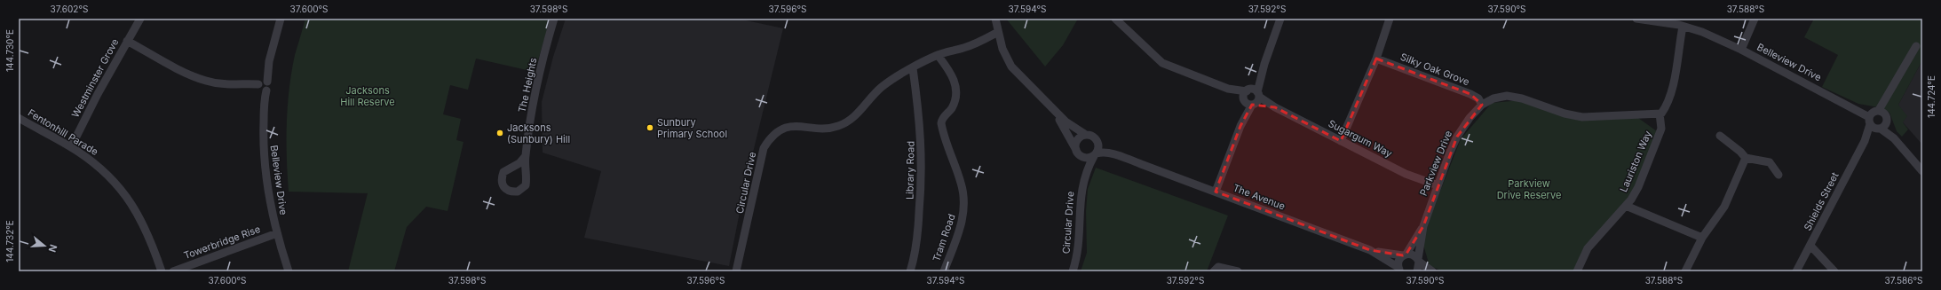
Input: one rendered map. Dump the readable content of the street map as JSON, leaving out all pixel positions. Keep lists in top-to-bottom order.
{
  "streets": {
    "street": [
      "Belleview Drive",
      "Silky Oak Grove",
      "Westminster Grove",
      "The Heights",
      "Fentonhill Parade",
      "Sugargum Way",
      "Lauriston Way",
      "Parkview Drive",
      "Library Road",
      "Circular Drive",
      "The Avenue",
      "Shields Street",
      "Tram Road",
      "Towerbridge Rise"
    ]
  },
  "crossings": [
    ["Belleview Drive", "Shields Street"],
    ["Belleview Drive", "Towerbridge Rise"],
    ["Silky Oak Grove", "Parkview Drive"],
    ["Westminster Grove", "Fentonhill Parade"],
    ["Sugargum Way", "Parkview Drive"],
    ["Lauriston Way", "Parkview Drive"],
    ["Parkview Drive", "The Avenue"],
    ["Library Road", "Circular Drive"],
    ["Circular Drive", "The Avenue"],
    ["Circular Drive", "Tram Road"]
  ],
  "parks": ["Jacksons Hill Reserve", "Parkview Drive Reserve"],
  "places": ["Sunbury Primary School", "Jacksons (Sunbury) Hill"],
  "north": "right",
  "coordinates": [
    "37.602°S",
    "37.600°S",
    "37.598°S",
    "37.596°S",
    "37.594°S",
    "37.592°S",
    "37.590°S",
    "37.588°S",
    "144.730°E",
    "144.724°E",
    "144.732°E",
    "37.586°S"
  ]
}
